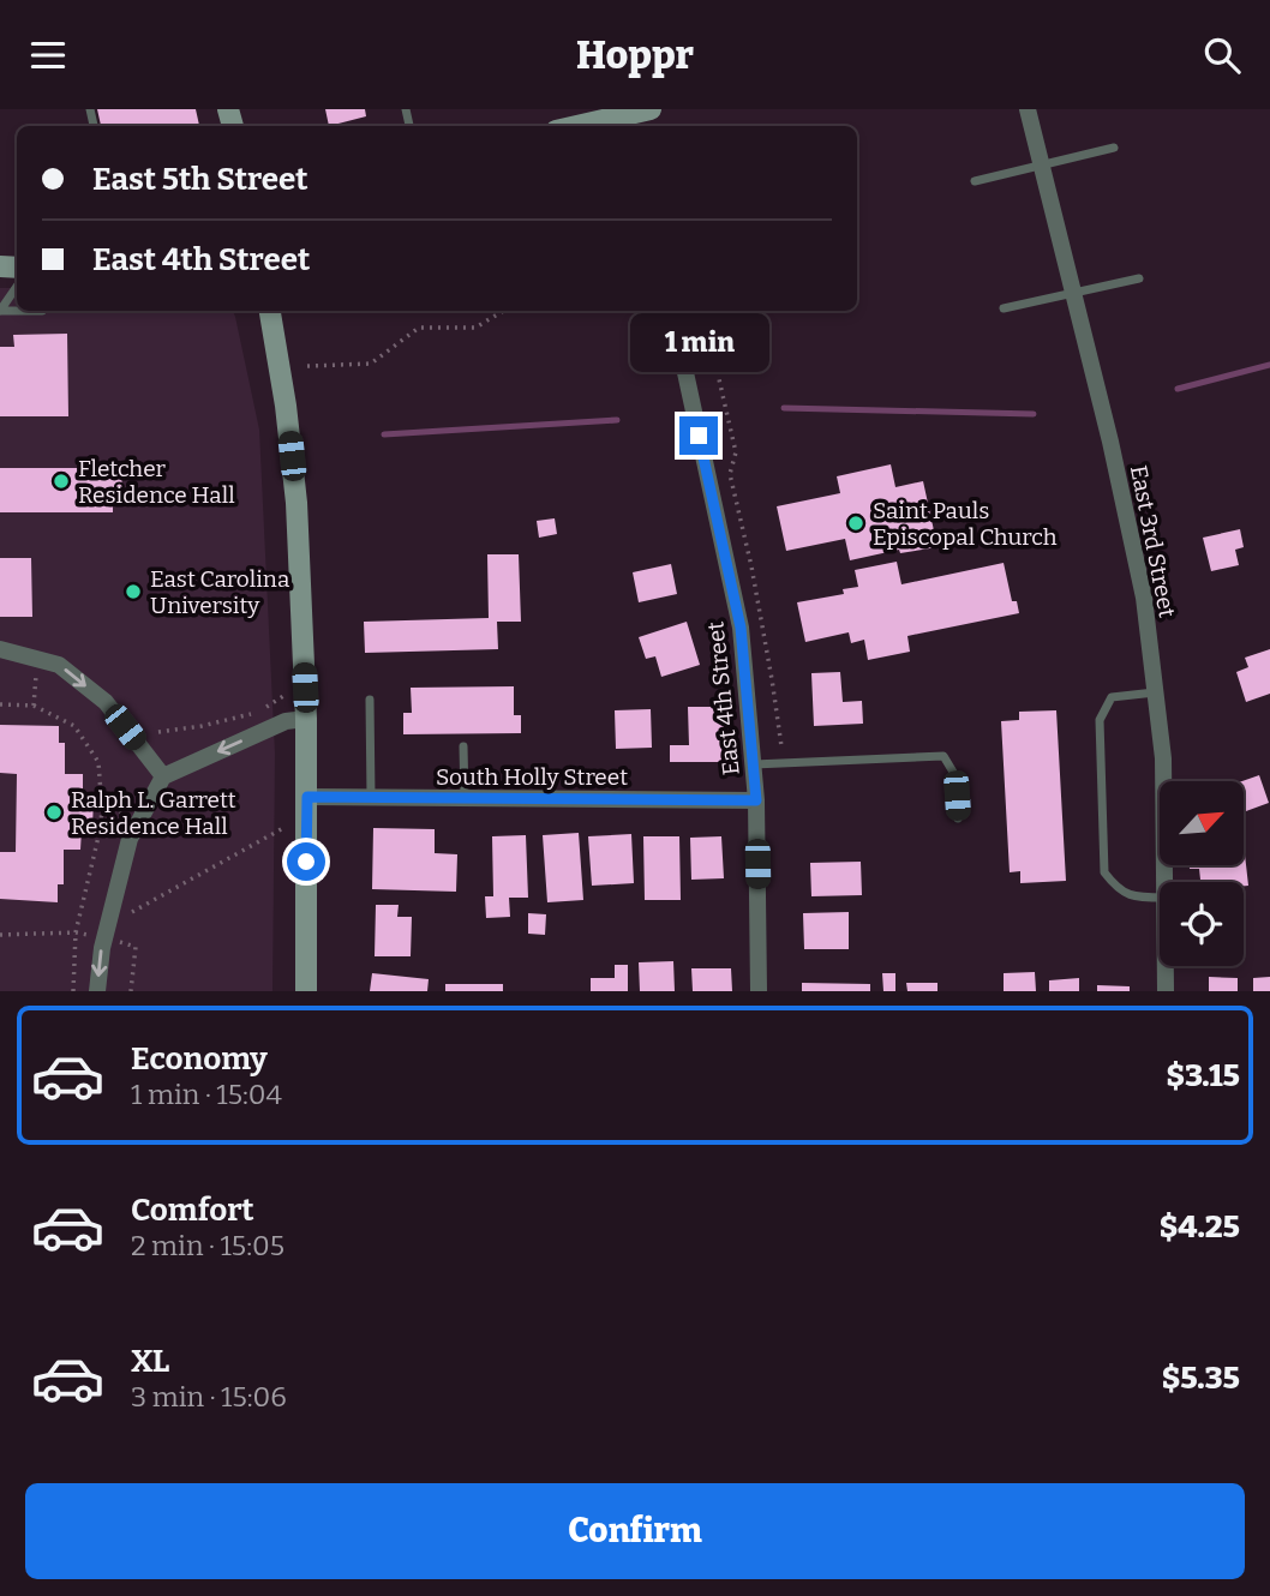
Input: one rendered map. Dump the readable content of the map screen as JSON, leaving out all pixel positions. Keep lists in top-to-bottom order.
{
  "streets": {
    "street": ["East 3rd Street", "East 4th Street", "South Holly Street"]
  },
  "crossings": [
    ["East 4th Street", "South Holly Street"]
  ],
  "places": [
    "Fletcher Residence Hall",
    "Saint Pauls Episcopal Church",
    "East Carolina University",
    "Ralph L. Garrett Residence Hall"
  ],
  "north": "top right",
  "page": {
    "header": "Hoppr",
    "banner": ["East 5th Street", "East 4th Street"],
    "bubble": "1 min",
    "list": [
      {
        "name": "Economy",
        "note": "1 min · 15:04",
        "value": "$3.15"
      },
      {
        "name": "Comfort",
        "note": "2 min · 15:05",
        "value": "$4.25"
      },
      {
        "name": "XL",
        "note": "3 min · 15:06",
        "value": "$5.35"
      }
    ],
    "buttons": "Confirm"
  }
}
